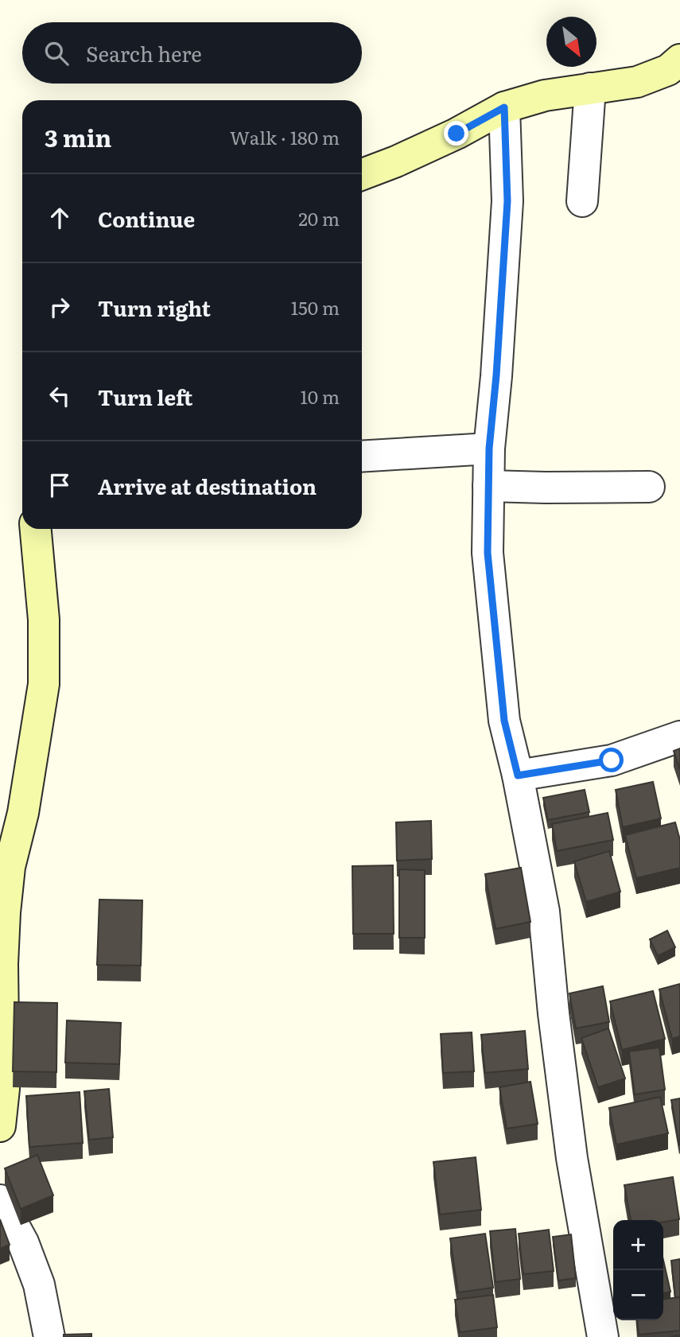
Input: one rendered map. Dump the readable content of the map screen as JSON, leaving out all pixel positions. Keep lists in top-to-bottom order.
{
  "north": "bottom right",
  "page": {
    "search": "Search here",
    "heading": ["3 min", "Walk · 180 m"],
    "list": [
      ["Continue", "20 m"],
      ["Turn right", "150 m"],
      ["Turn left", "10 m"],
      "Arrive at destination"
    ],
    "map_buttons": ["+", "−"]
  }
}
